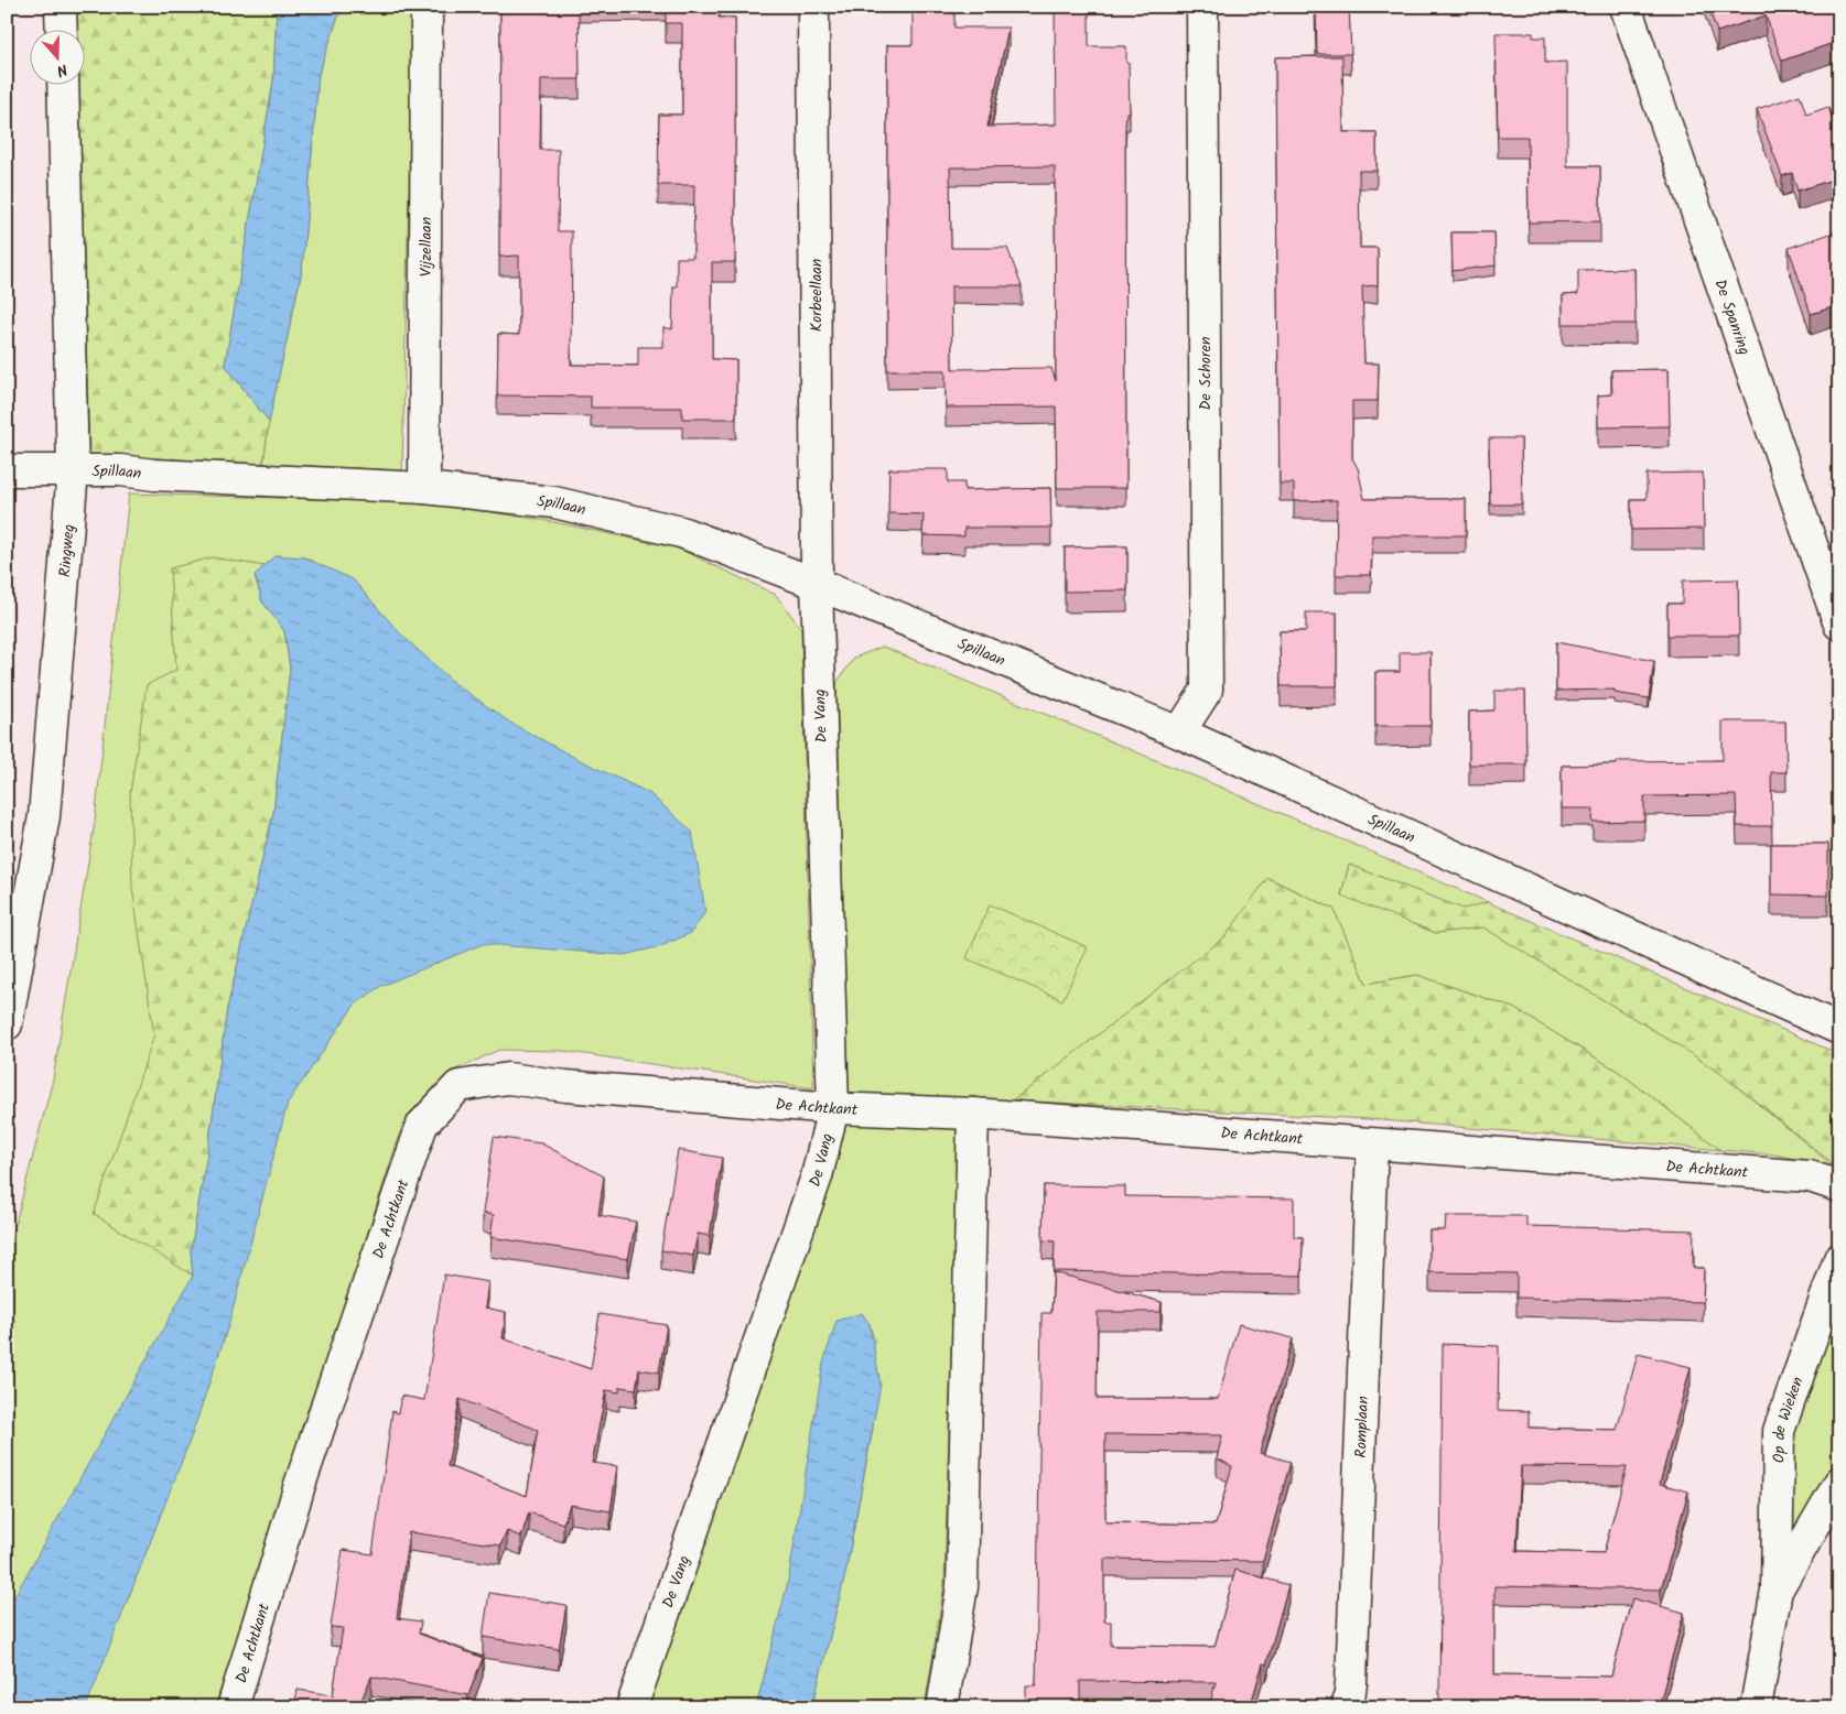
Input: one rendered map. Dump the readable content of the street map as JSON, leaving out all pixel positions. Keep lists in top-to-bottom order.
{
  "streets": {
    "street": [
      "Vijzellaan",
      "Korbeellaan",
      "De Spanring",
      "De Schoren",
      "Spillaan",
      "Ringweg",
      "De Vang",
      "De Achtkant",
      "Op de Wieken",
      "Romplaan"
    ]
  },
  "crossings": [
    ["Vijzellaan", "Spillaan"],
    ["Korbeellaan", "Spillaan"],
    ["Korbeellaan", "De Vang"],
    ["De Schoren", "Spillaan"],
    ["Spillaan", "Ringweg"],
    ["Spillaan", "De Vang"],
    ["De Vang", "De Achtkant"],
    ["De Achtkant", "Romplaan"]
  ],
  "north": "bottom"
}
